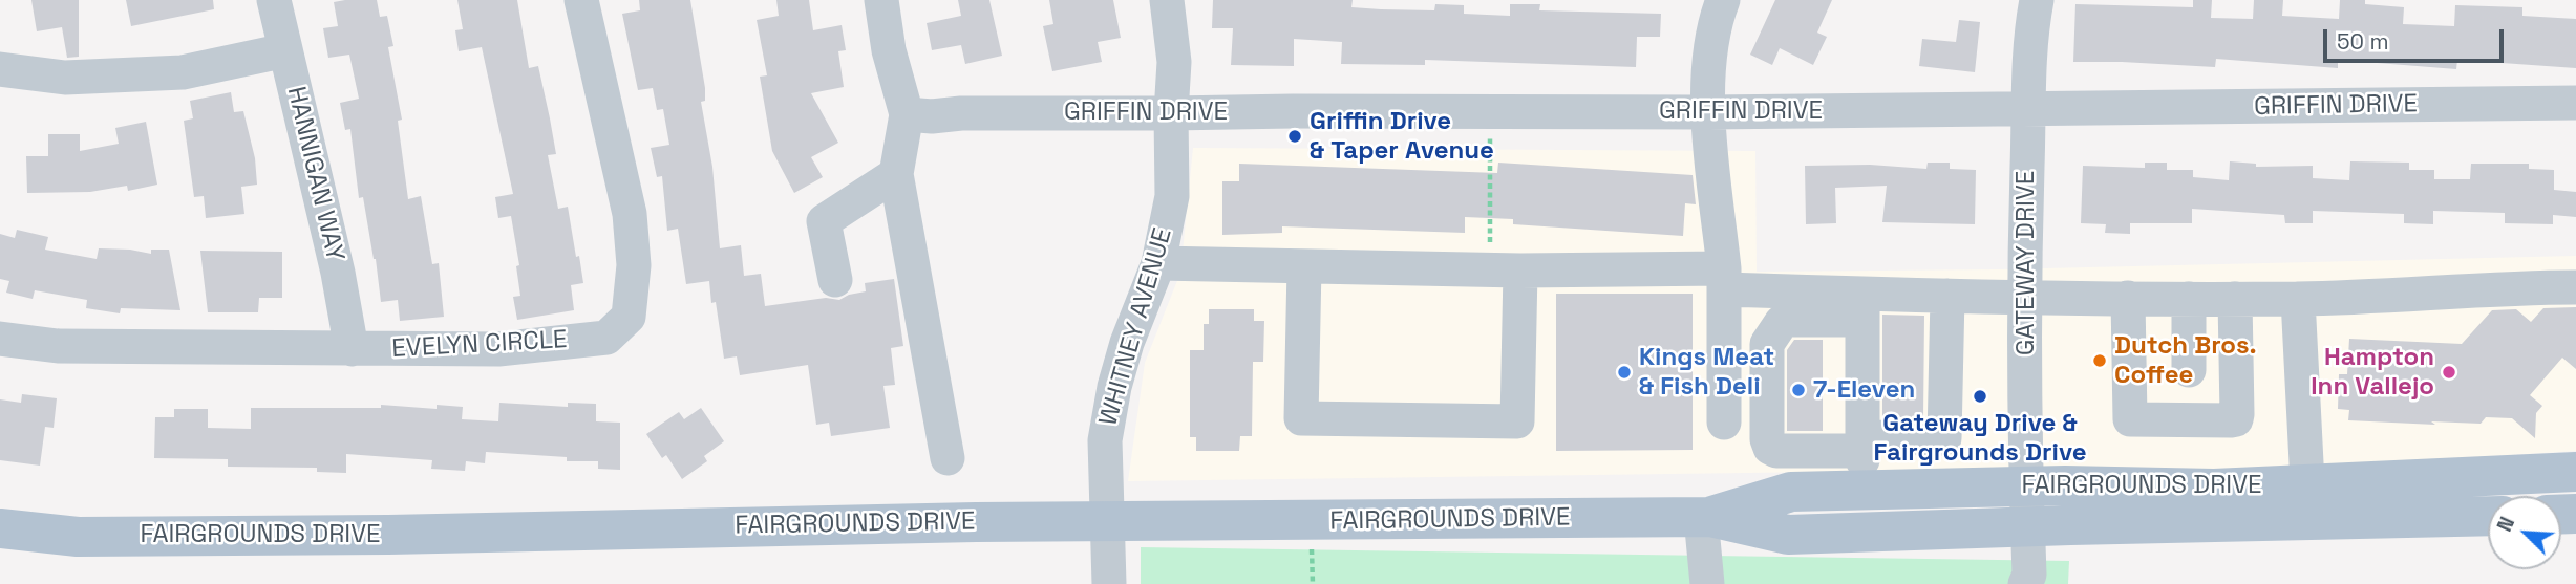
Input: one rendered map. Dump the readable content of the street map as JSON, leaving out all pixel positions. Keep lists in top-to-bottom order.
{
  "streets": {
    "main road": ["FAIRGROUNDS DRIVE"],
    "street": [
      "GRIFFIN DRIVE",
      "HANNIGAN WAY",
      "GATEWAY DRIVE",
      "WHITNEY AVENUE",
      "EVELYN CIRCLE"
    ]
  },
  "crossings": [
    ["GRIFFIN DRIVE", "GATEWAY DRIVE"],
    ["GRIFFIN DRIVE", "WHITNEY AVENUE"],
    ["HANNIGAN WAY", "EVELYN CIRCLE"],
    ["GATEWAY DRIVE", "FAIRGROUNDS DRIVE"],
    ["WHITNEY AVENUE", "FAIRGROUNDS DRIVE"]
  ],
  "places": [
    "Griffin Drive & Taper Avenue",
    "Dutch Bros. Coffee",
    "Kings Meat & Fish Deli",
    "Hampton Inn Vallejo",
    "7-Eleven",
    "Gateway Drive & Fairgrounds Drive"
  ],
  "scale_bar": "50 m",
  "north": "top left"
}
